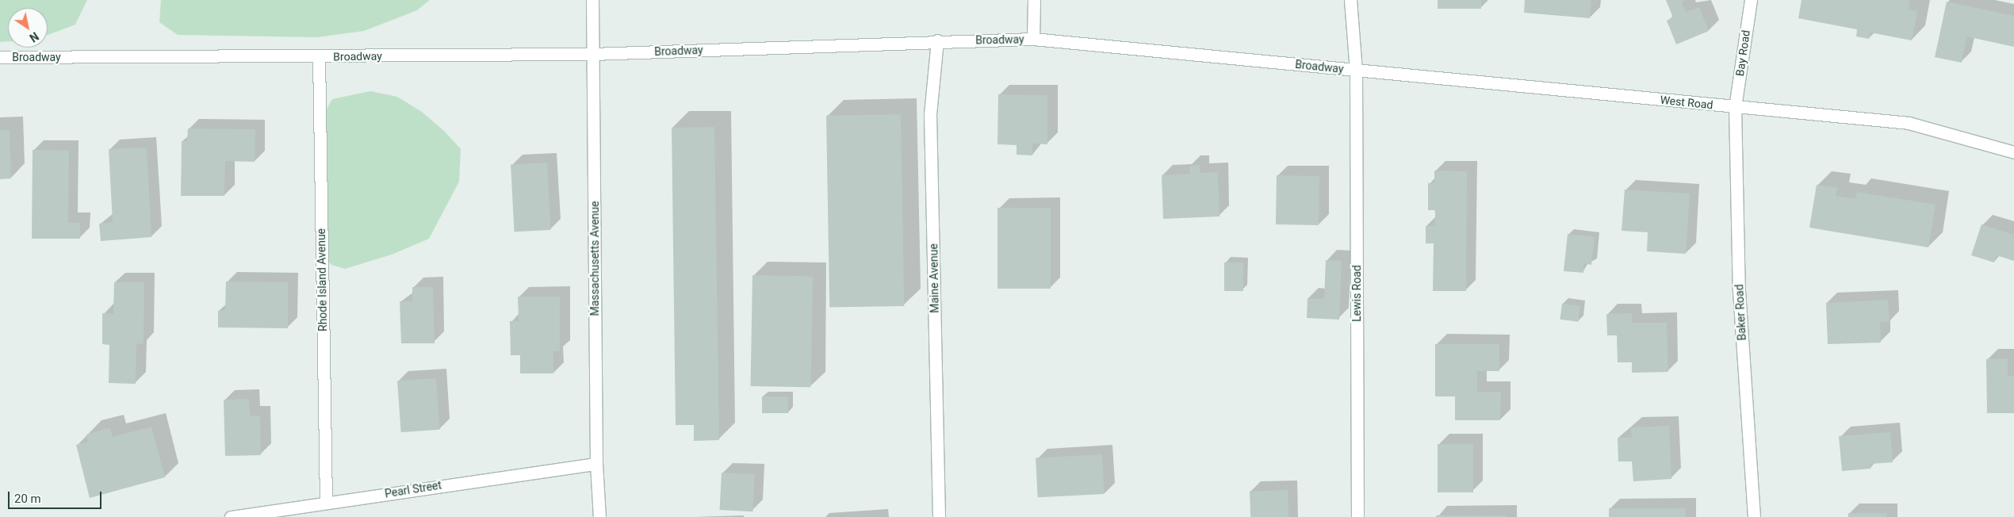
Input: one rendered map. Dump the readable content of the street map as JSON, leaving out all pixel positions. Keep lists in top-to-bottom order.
{
  "streets": {
    "street": [
      "Broadway",
      "Bay Road",
      "West Road",
      "Massachusetts Avenue",
      "Maine Avenue",
      "Rhode Island Avenue",
      "Lewis Road",
      "Baker Road",
      "Pearl Street"
    ]
  },
  "crossings": [
    ["Broadway", "West Road"],
    ["Broadway", "Massachusetts Avenue"],
    ["Broadway", "Maine Avenue"],
    ["Broadway", "Rhode Island Avenue"],
    ["Broadway", "Lewis Road"],
    ["Bay Road", "West Road"],
    ["Bay Road", "Baker Road"],
    ["West Road", "Lewis Road"],
    ["West Road", "Baker Road"],
    ["Massachusetts Avenue", "Pearl Street"],
    ["Rhode Island Avenue", "Pearl Street"]
  ],
  "scale_bar": "20 m",
  "north": "bottom right"
}
